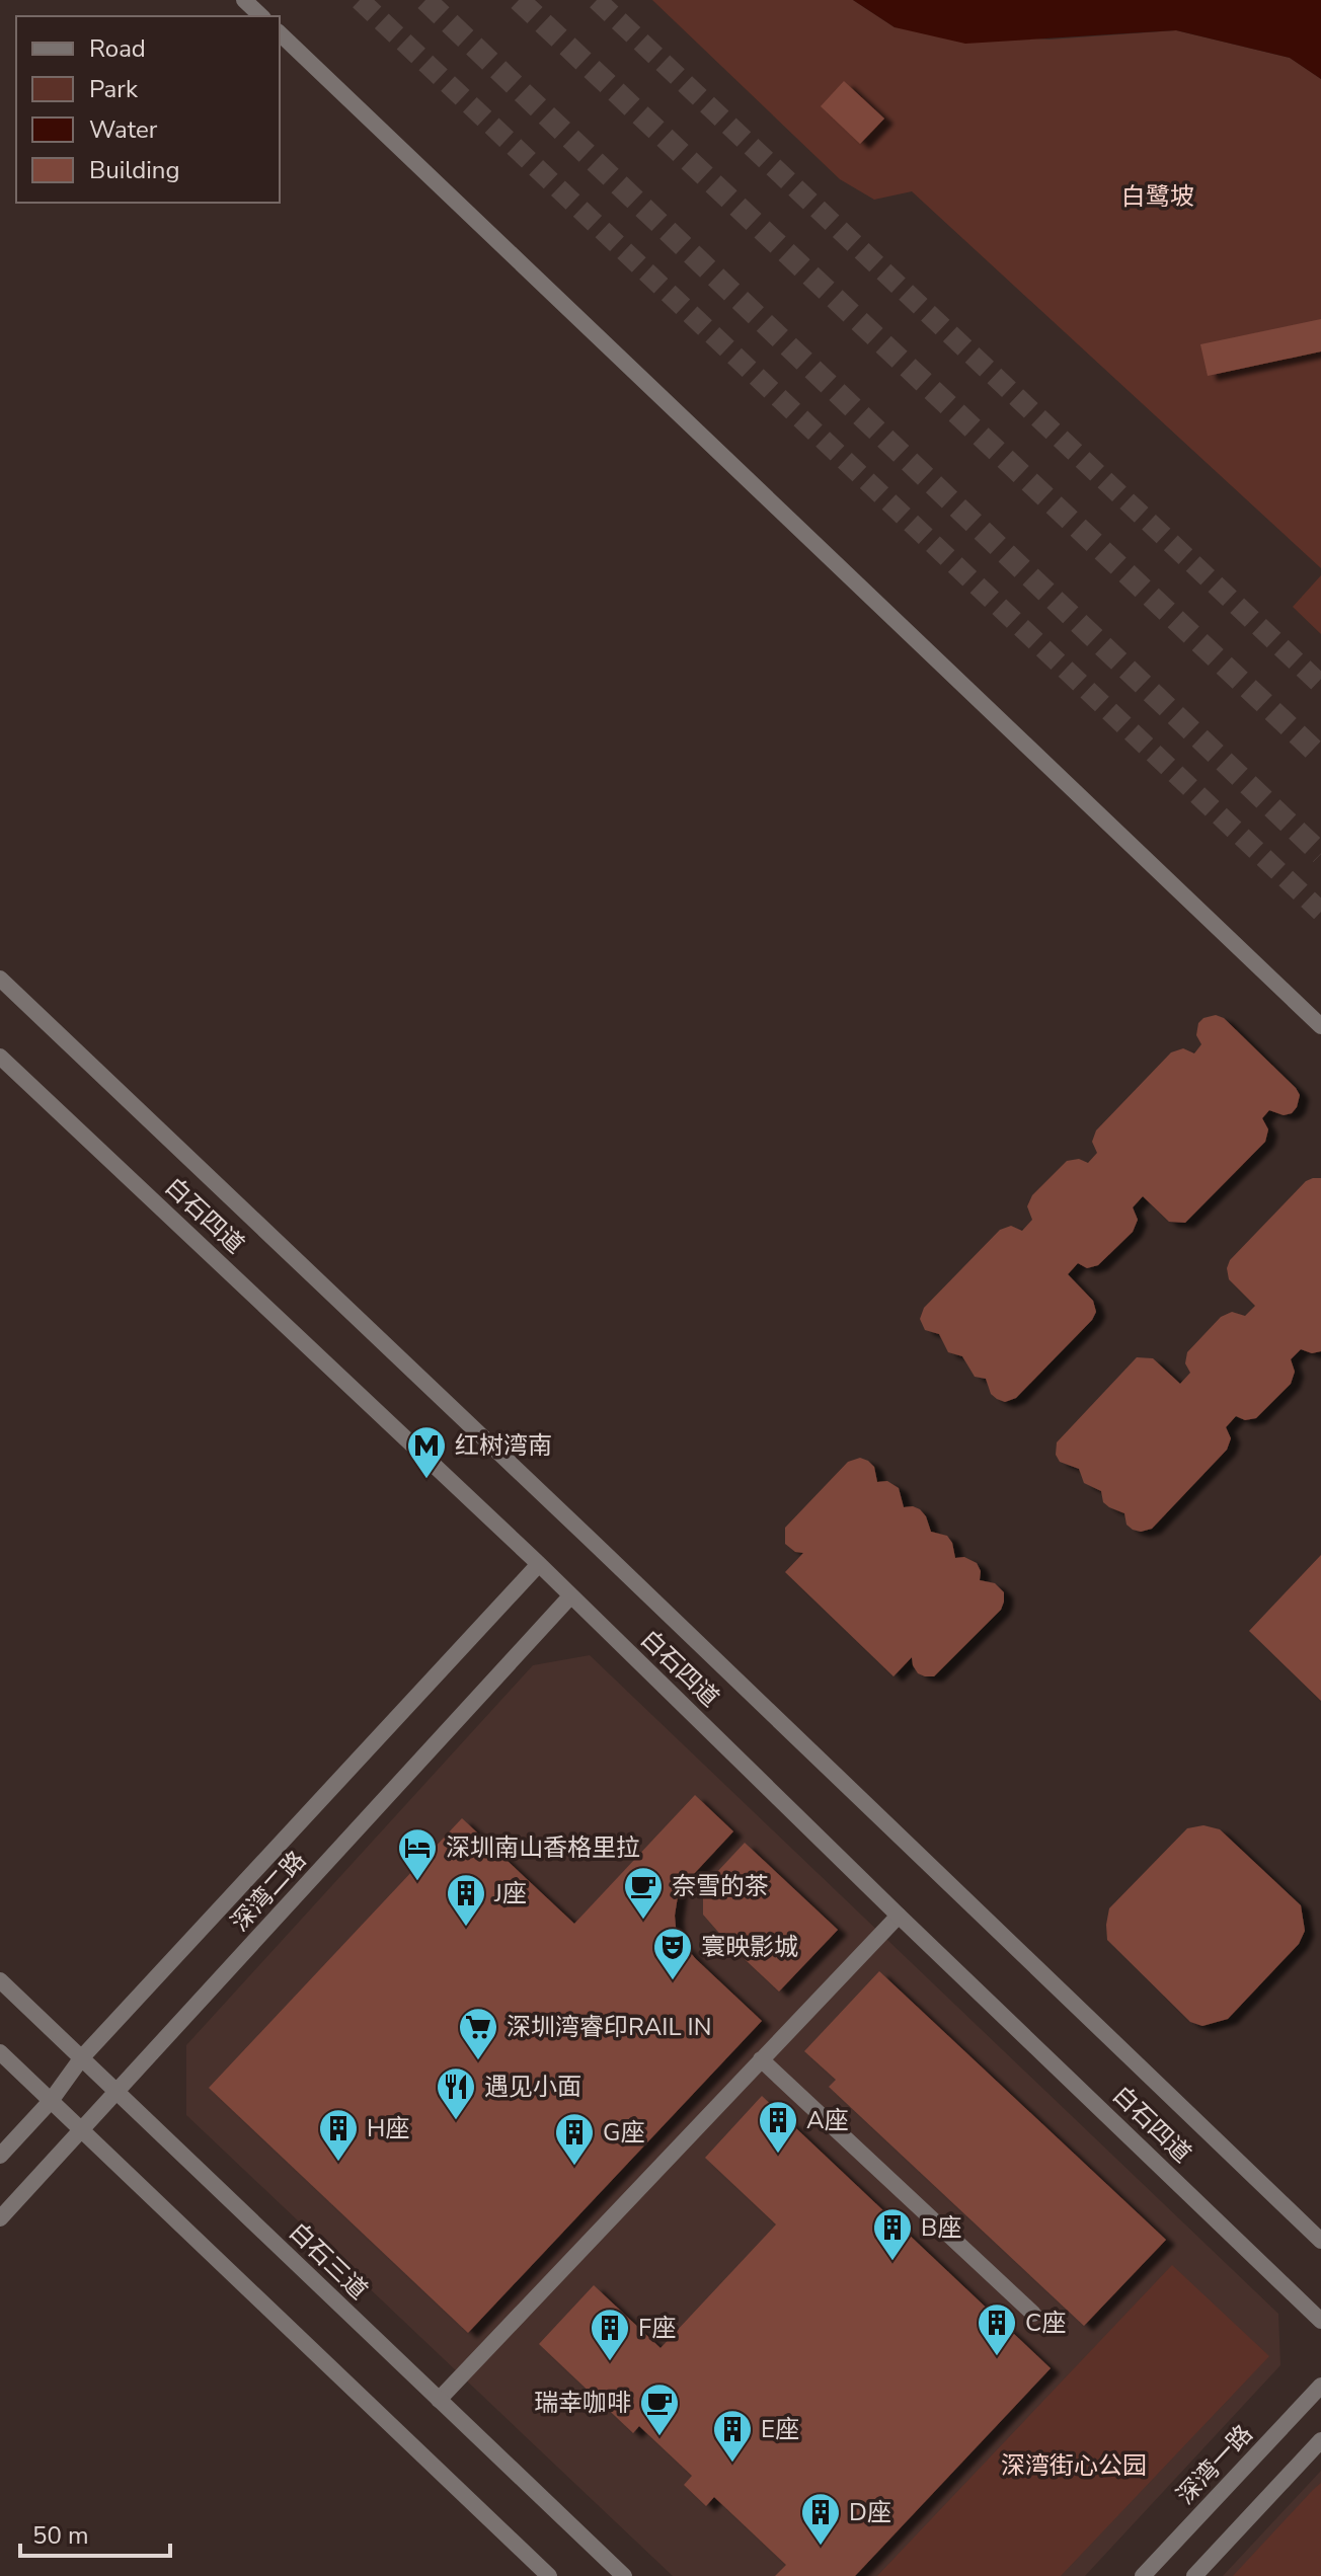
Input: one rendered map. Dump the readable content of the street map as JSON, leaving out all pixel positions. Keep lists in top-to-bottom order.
{
  "streets": {
    "street": [
      "白石四道",
      "深湾二路",
      "白石三道",
      "深湾一路"
    ]
  },
  "crossings": [
    ["白石四道", "深湾二路"],
    ["深湾二路", "白石三道"]
  ],
  "parks": ["白鹭坡", "深湾街心公园"],
  "places": {
    "metro station": ["红树湾南"],
    "hotel": ["深圳南山香格里拉"],
    "cafe": ["奈雪的茶", "瑞幸咖啡"],
    "building": [
      "J座",
      "A座",
      "H座",
      "G座",
      "B座",
      "C座",
      "F座",
      "E座",
      "D座"
    ],
    "theatre": ["寰映影城"],
    "supermarket": ["深圳湾睿印RAIL IN"],
    "restaurant": ["遇见小面"]
  },
  "legend": [
    "Road",
    "Park",
    "Water",
    "Building"
  ],
  "scale_bar": "50 m"
}
